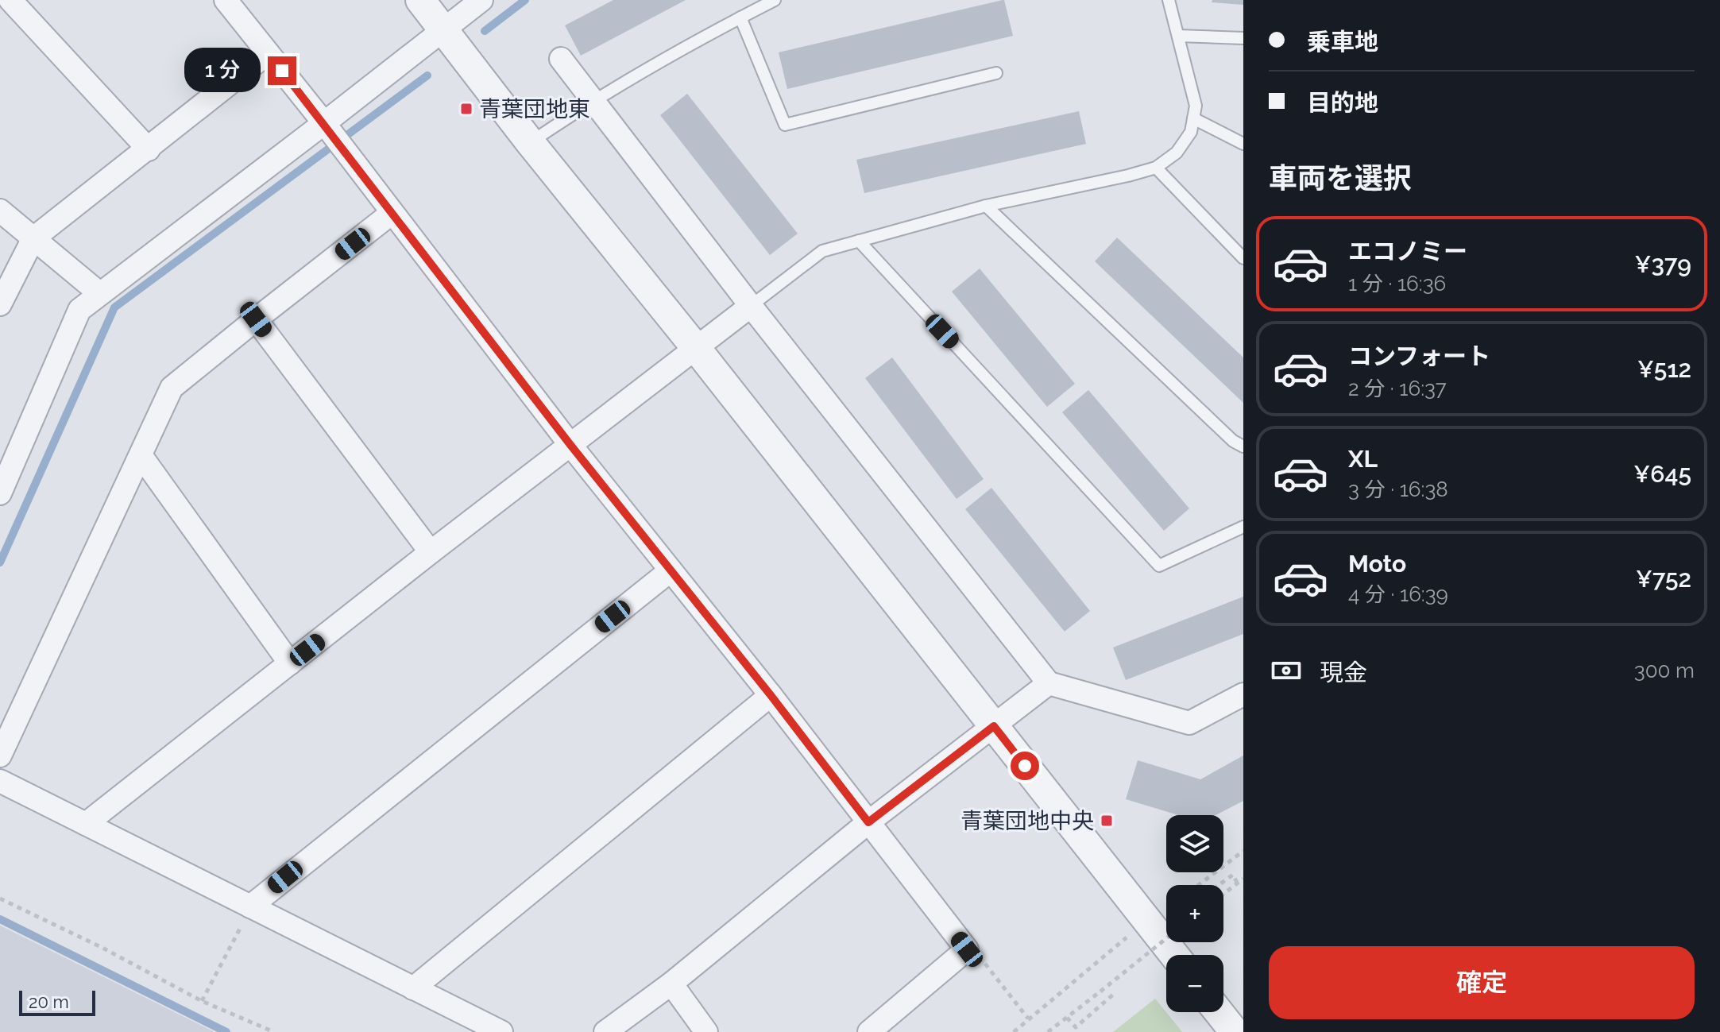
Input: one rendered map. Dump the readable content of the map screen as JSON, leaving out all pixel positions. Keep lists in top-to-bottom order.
{
  "places": {
    "transit": ["青葉団地東", "青葉団地中央"]
  },
  "scale_bar": "20 m",
  "page": {
    "banner": ["乗車地", "目的地"],
    "bubble": "1 分",
    "heading": "車両を選択",
    "list": [
      {
        "name": "エコノミー",
        "note": "1 分 · 16:36",
        "value": "¥379"
      },
      {
        "name": "コンフォート",
        "note": "2 分 · 16:37",
        "value": "¥512"
      },
      {
        "name": "XL",
        "note": "3 分 · 16:38",
        "value": "¥645"
      },
      {
        "name": "Moto",
        "note": "4 分 · 16:39",
        "value": "¥752"
      }
    ],
    "pay": ["現金", "300 m"],
    "map_buttons": ["+", "−"],
    "buttons": "確定",
    "scale": "20 m"
  }
}
